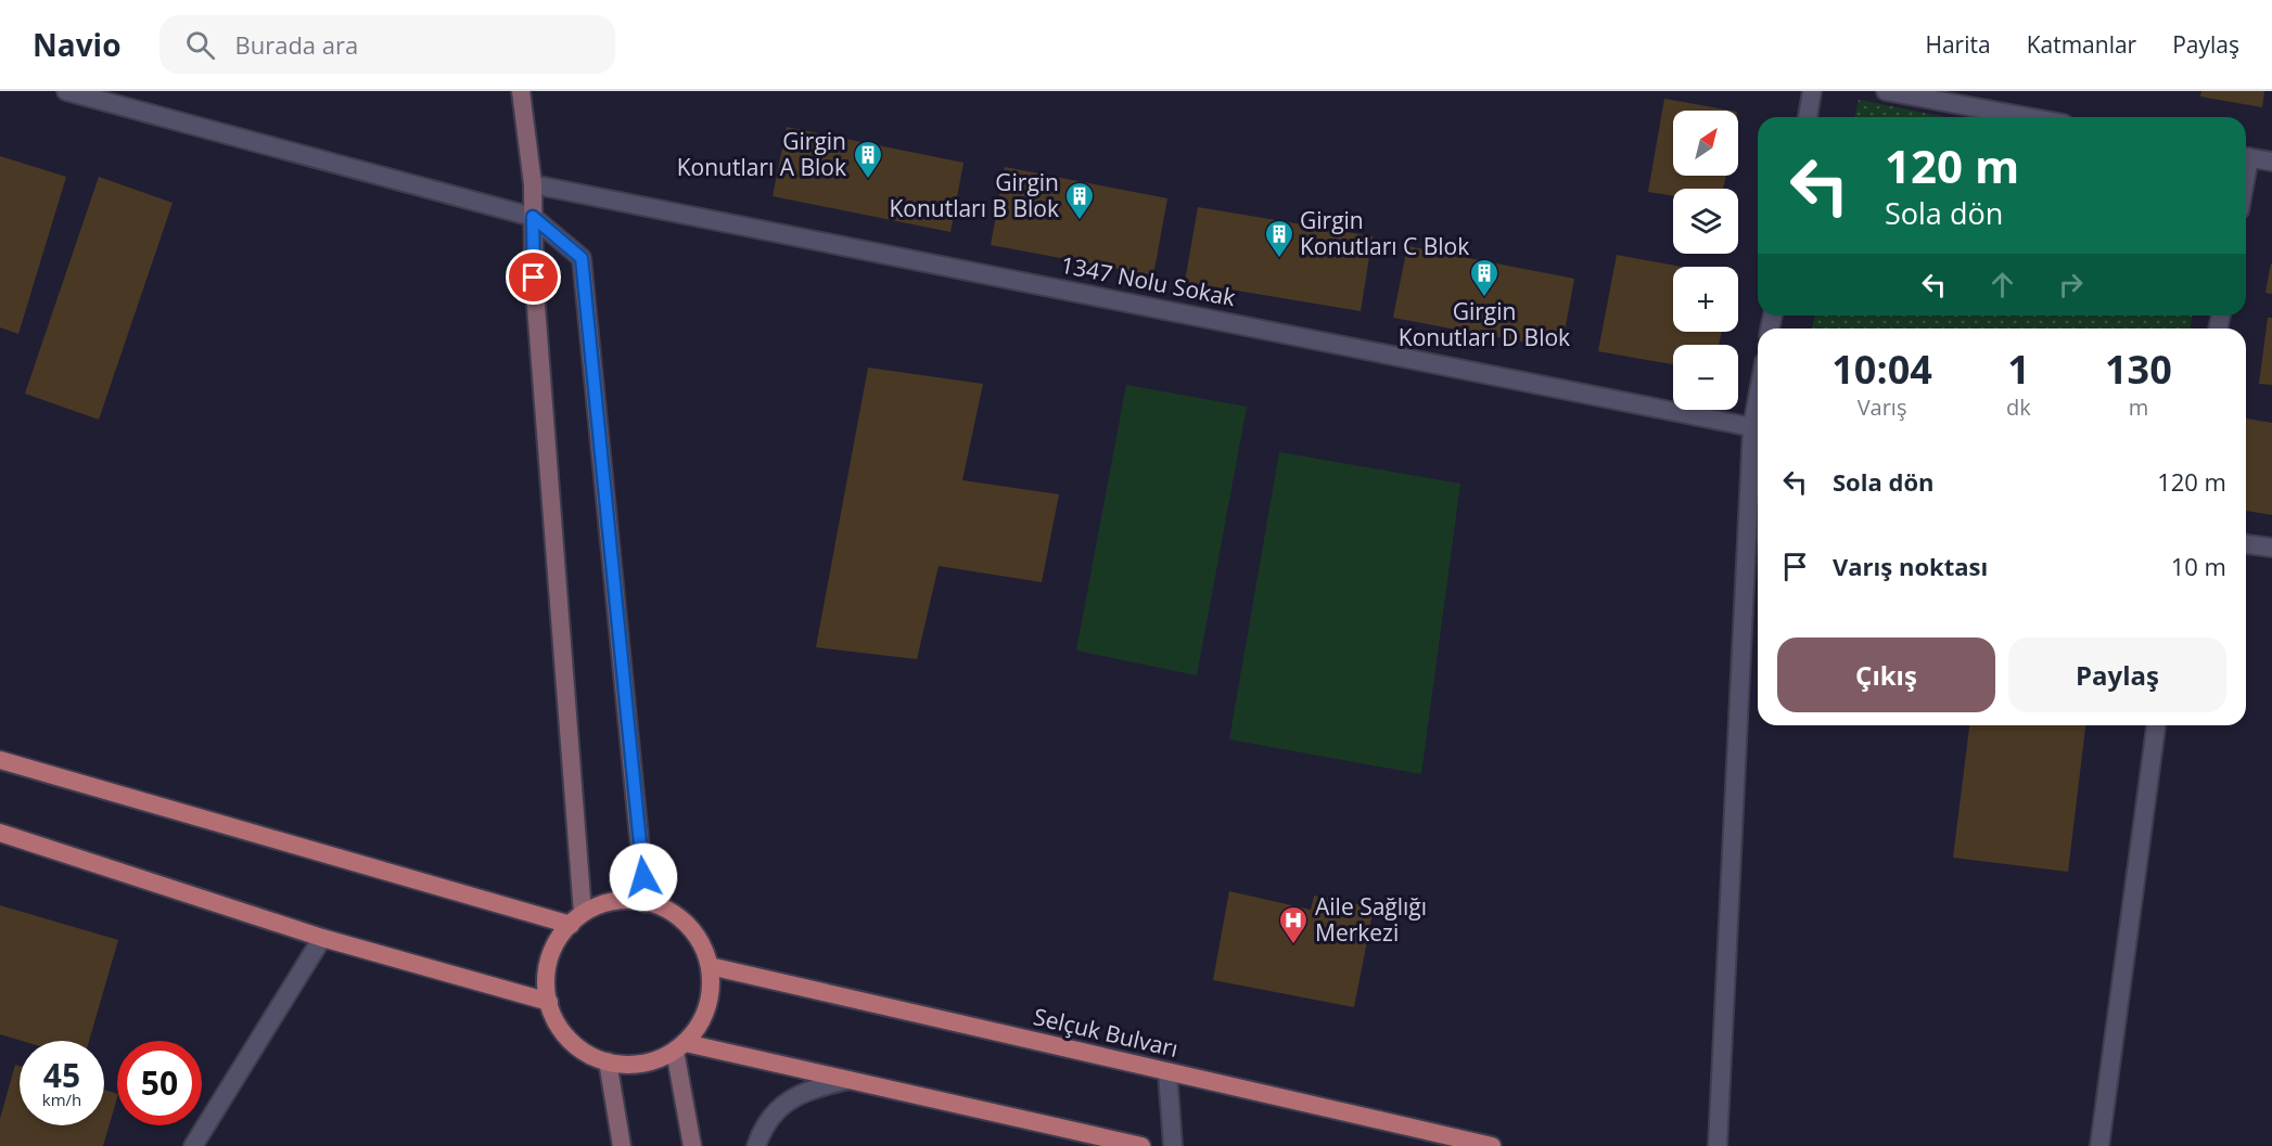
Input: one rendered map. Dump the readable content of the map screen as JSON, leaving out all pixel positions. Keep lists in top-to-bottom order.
{
  "streets": {
    "main road": ["Selçuk Bulvarı"],
    "street": ["1347 Nolu Sokak"]
  },
  "places": {
    "building": [
      "Girgin Konutları A Blok",
      "Girgin Konutları B Blok",
      "Girgin Konutları C Blok",
      "Girgin Konutları D Blok"
    ],
    "hospital": ["Aile Sağlığı Merkezi"]
  },
  "north": "top right",
  "page": {
    "header": "Navio",
    "search": "Burada ara",
    "nav": ["Harita", "Katmanlar", "Paylaş"],
    "map_buttons": ["+", "−"],
    "turn": ["120 m", "Sola dön"],
    "eta": [
      "10:04",
      "Varış",
      "1",
      "dk",
      "130",
      "m"
    ],
    "list": [
      {
        "name": "Sola dön",
        "value": "120 m"
      },
      {
        "name": "Varış noktası",
        "value": "10 m"
      }
    ],
    "buttons": ["Çıkış", "Paylaş"],
    "speed": "45 km/h",
    "limit": "50"
  }
}
